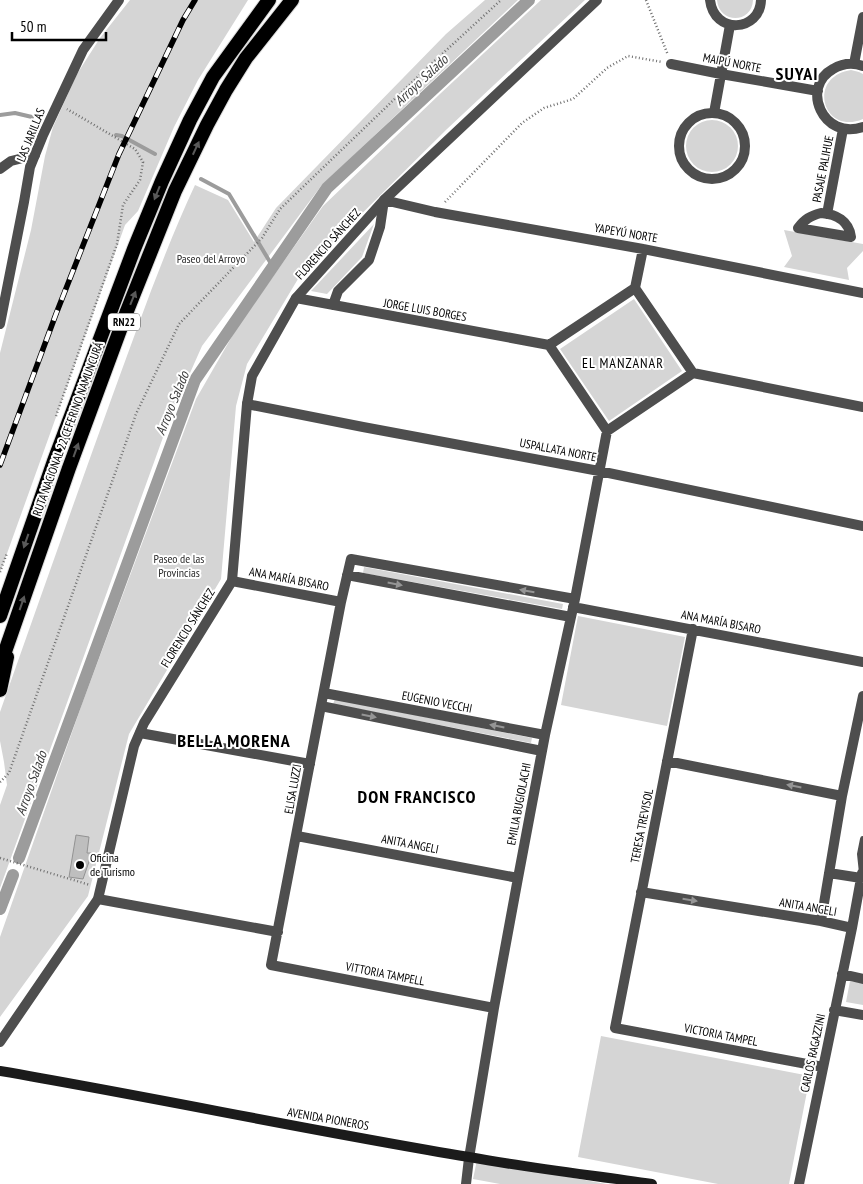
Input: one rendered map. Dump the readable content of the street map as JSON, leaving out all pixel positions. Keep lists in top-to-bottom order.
{
  "streets": {
    "highway": ["RN22", "RUTA NACIONAL 22 CEFERINO NAMUNCURÁ"],
    "main road": ["AVENIDA PIONEROS"],
    "street": [
      "MAIPÚ NORTE",
      "LAS JARILLAS",
      "PASAJE PALIHUE",
      "YAPEYÚ NORTE",
      "FLORENCIO SÁNCHEZ",
      "JORGE LUIS BORGES",
      "USPALLATA NORTE",
      "ANA MARÍA BISARO",
      "EUGENIO VECCHI",
      "ELISA LUZZI",
      "EMILIA BUGIOLACHI",
      "TERESA TREVISOL",
      "ANITA ANGELI",
      "VITTORIA TAMPELL",
      "VICTORIA TAMPEL",
      "CARLOS RAGAZZINI"
    ]
  },
  "crossings": [
    ["YAPEYÚ NORTE", "FLORENCIO SÁNCHEZ"],
    ["FLORENCIO SÁNCHEZ", "JORGE LUIS BORGES"],
    ["FLORENCIO SÁNCHEZ", "USPALLATA NORTE"],
    ["FLORENCIO SÁNCHEZ", "ANA MARÍA BISARO"],
    ["USPALLATA NORTE", "EMILIA BUGIOLACHI"],
    ["ANA MARÍA BISARO", "ELISA LUZZI"],
    ["ANA MARÍA BISARO", "EMILIA BUGIOLACHI"],
    ["ANA MARÍA BISARO", "TERESA TREVISOL"],
    ["EUGENIO VECCHI", "ELISA LUZZI"],
    ["EUGENIO VECCHI", "EMILIA BUGIOLACHI"],
    ["ELISA LUZZI", "ANITA ANGELI"],
    ["ELISA LUZZI", "VITTORIA TAMPELL"],
    ["EMILIA BUGIOLACHI", "ANITA ANGELI"],
    ["EMILIA BUGIOLACHI", "VITTORIA TAMPELL"],
    ["EMILIA BUGIOLACHI", "AVENIDA PIONEROS"],
    ["TERESA TREVISOL", "ANITA ANGELI"],
    ["TERESA TREVISOL", "VICTORIA TAMPEL"],
    ["ANITA ANGELI", "CARLOS RAGAZZINI"],
    ["VICTORIA TAMPEL", "CARLOS RAGAZZINI"]
  ],
  "one_way": ["ANITA ANGELI"],
  "districts": [
    "SUYAI",
    "EL MANZANAR",
    "BELLA MORENA",
    "DON FRANCISCO"
  ],
  "water": ["Arroyo Salado"],
  "parks": ["Paseo del Arroyo", "Paseo de las Provincias"],
  "places": ["Oficina de Turismo"],
  "scale_bar": "50 m"
}
